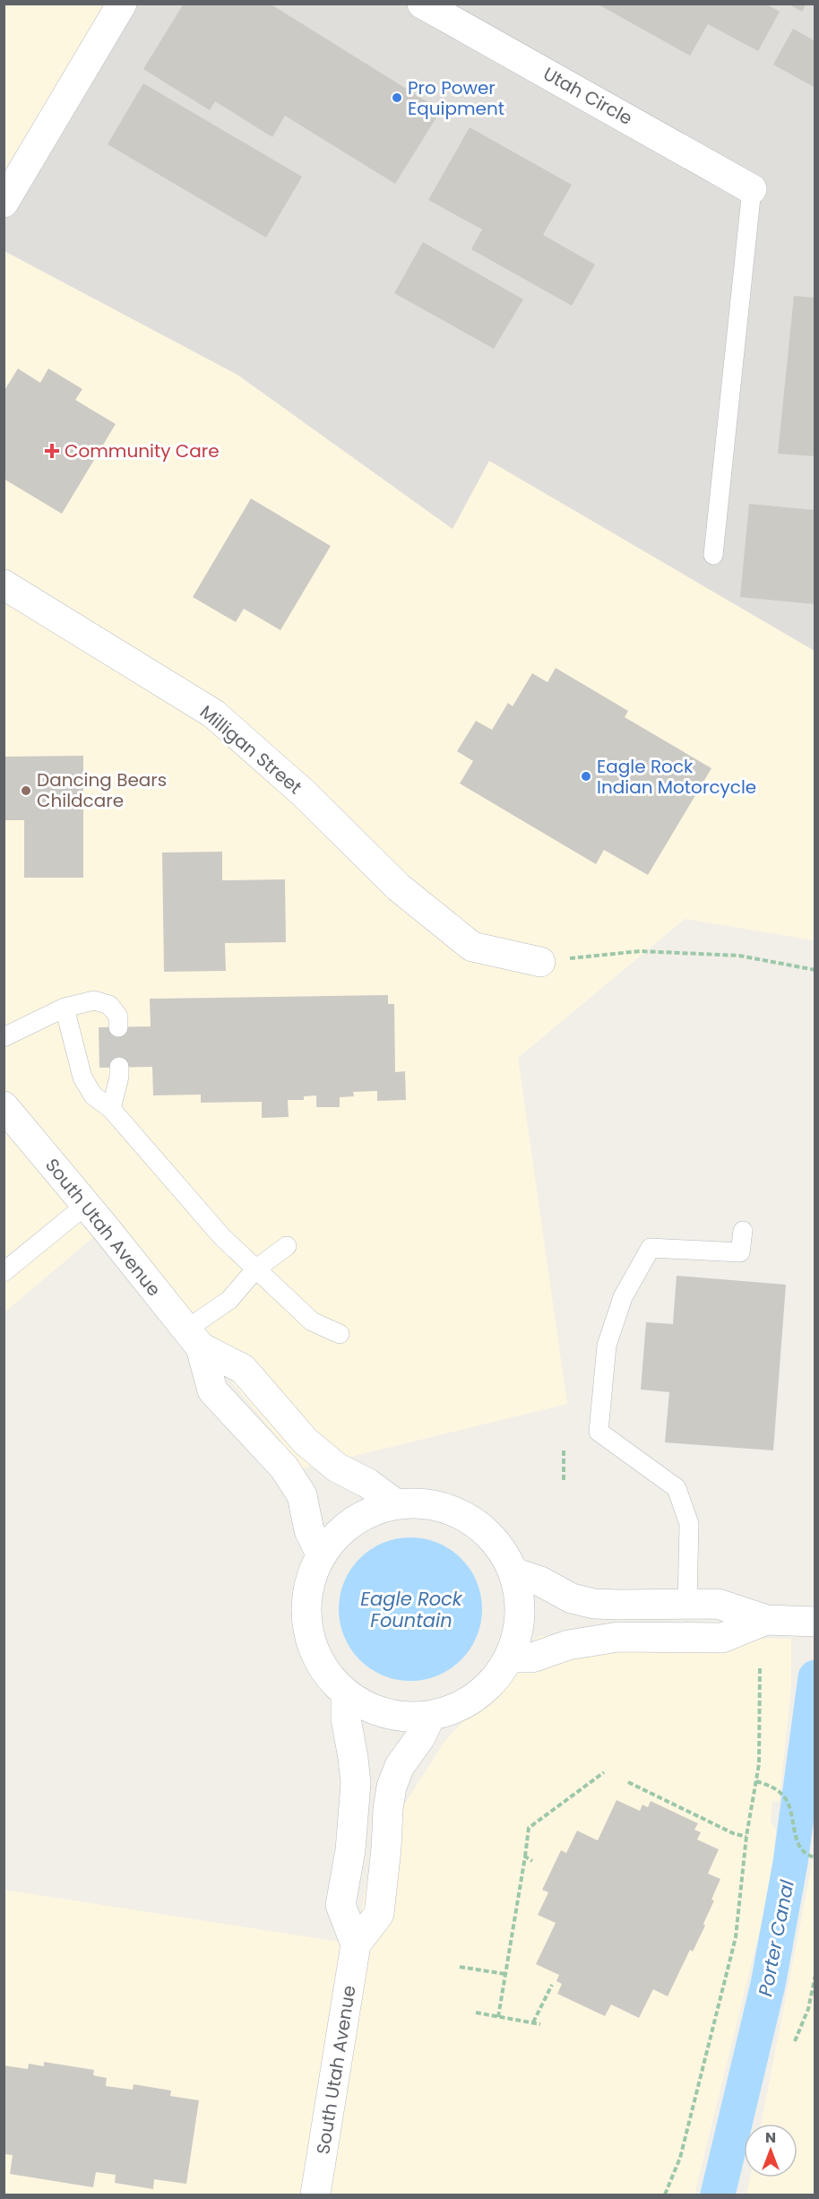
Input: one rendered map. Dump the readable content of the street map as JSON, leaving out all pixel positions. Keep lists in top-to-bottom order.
{
  "streets": {
    "main road": ["Utah Circle", "Milligan Street", "South Utah Avenue"]
  },
  "water": ["Eagle Rock Fountain", "Porter Canal"],
  "places": {
    "other": ["Pro Power Equipment", "Eagle Rock Indian Motorcycle", "Dancing Bears Childcare"],
    "health": ["Community Care"]
  },
  "north": "top"
}
